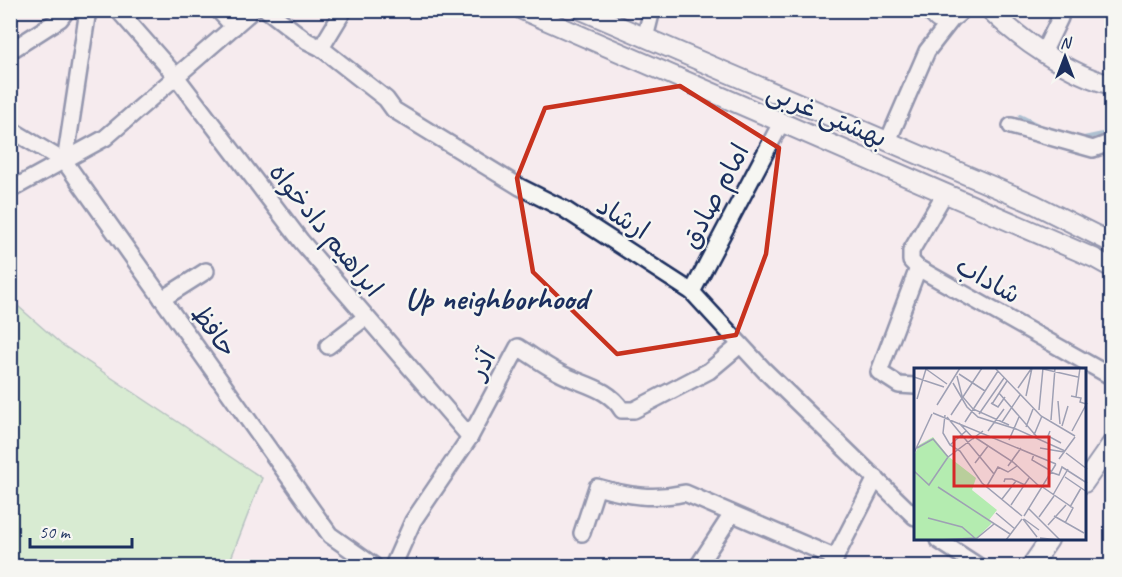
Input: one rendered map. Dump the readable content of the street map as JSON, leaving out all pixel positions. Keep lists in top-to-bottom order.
{
  "streets": {
    "street": [
      "بهشتی غربی",
      "امام صادق",
      "ارشاد",
      "ابراهیم دادخواه",
      "شاداب",
      "حافظ",
      "آذر"
    ]
  },
  "crossings": [
    ["بهشتی غربی", "امام صادق"],
    ["بهشتی غربی", "شاداب"],
    ["امام صادق", "ارشاد"],
    ["ارشاد", "آذر"],
    ["ابراهیم دادخواه", "آذر"]
  ],
  "districts": ["Up neighborhood"],
  "scale_bar": "50 m",
  "north": "top"
}
